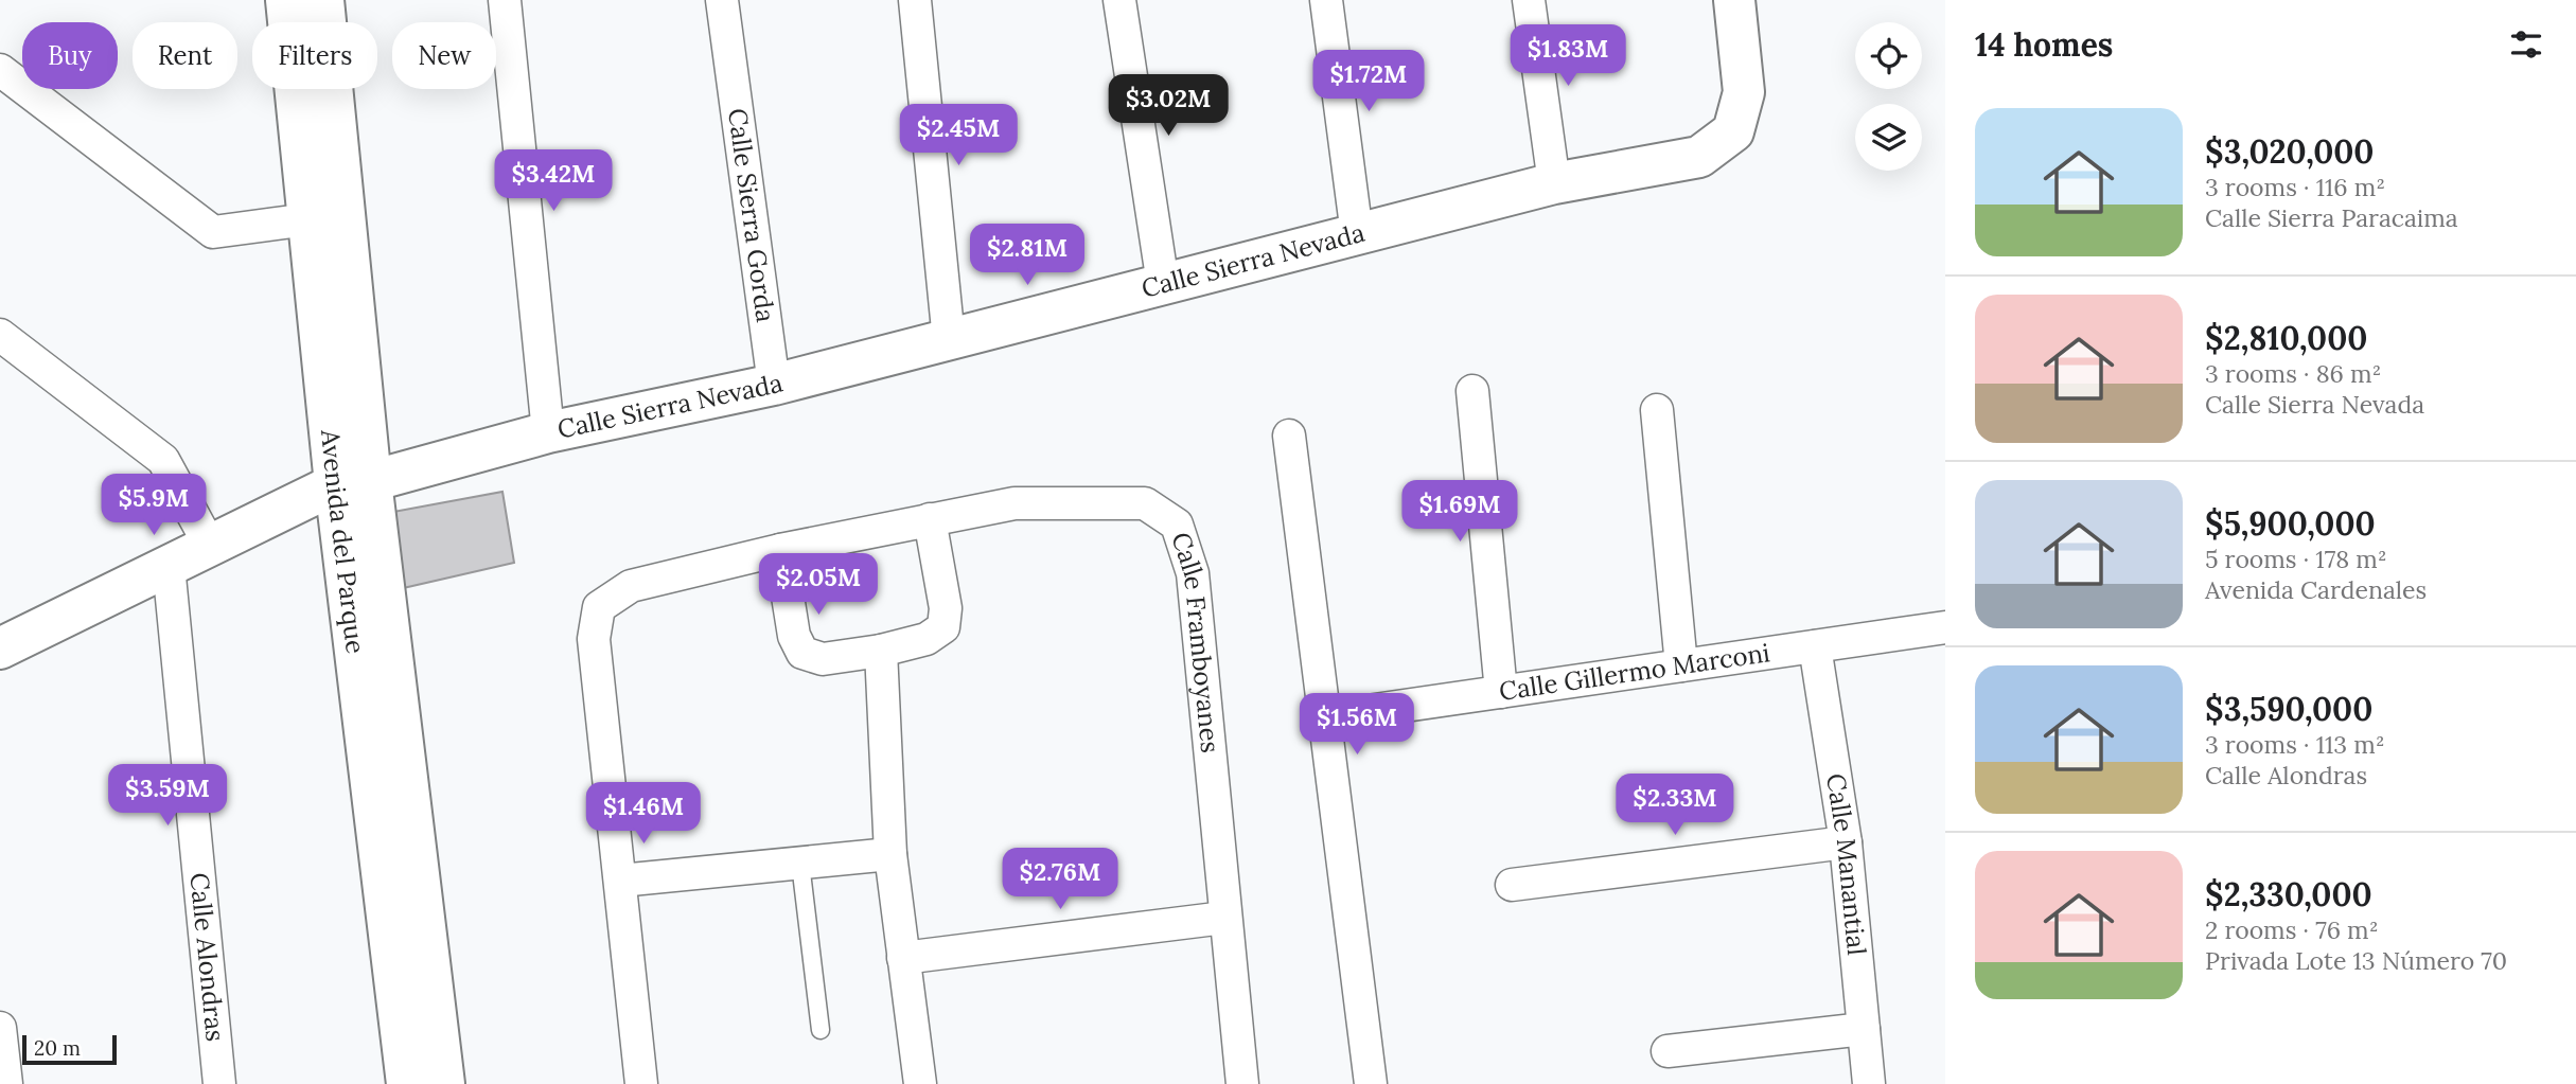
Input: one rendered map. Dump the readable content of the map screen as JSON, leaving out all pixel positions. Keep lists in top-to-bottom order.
{
  "streets": {
    "street": [
      "Calle Sierra Gorda",
      "Calle Sierra Nevada",
      "Avenida del Parque",
      "Calle Framboyanes",
      "Calle Gillermo Marconi",
      "Calle Manantial",
      "Calle Alondras"
    ]
  },
  "crossings": [
    ["Calle Sierra Gorda", "Calle Sierra Nevada"],
    ["Calle Sierra Nevada", "Avenida del Parque"],
    ["Calle Sierra Nevada", "Calle Alondras"],
    ["Calle Gillermo Marconi", "Calle Manantial"]
  ],
  "scale_bar": "20 m",
  "page": {
    "heading": "14 homes",
    "chip": [
      "Buy",
      "Rent",
      "Filters",
      "New"
    ],
    "price": [
      "$1.83M",
      "$1.72M",
      "$3.02M",
      "$2.45M",
      "$3.42M",
      "$2.81M",
      "$5.9M",
      "$1.69M",
      "$2.05M",
      "$1.56M",
      "$3.59M",
      "$2.33M",
      "$1.46M",
      "$2.76M"
    ],
    "list": [
      {
        "name": "$3,020,000",
        "note": "3 rooms · 116 m² · Calle Sierra Paracaima"
      },
      {
        "name": "$2,810,000",
        "note": "3 rooms · 86 m² · Calle Sierra Nevada"
      },
      {
        "name": "$5,900,000",
        "note": "5 rooms · 178 m² · Avenida Cardenales"
      },
      {
        "name": "$3,590,000",
        "note": "3 rooms · 113 m² · Calle Alondras"
      },
      {
        "name": "$2,330,000",
        "note": "2 rooms · 76 m² · Privada Lote 13 Número 70"
      }
    ],
    "scale": "20 m"
  }
}
